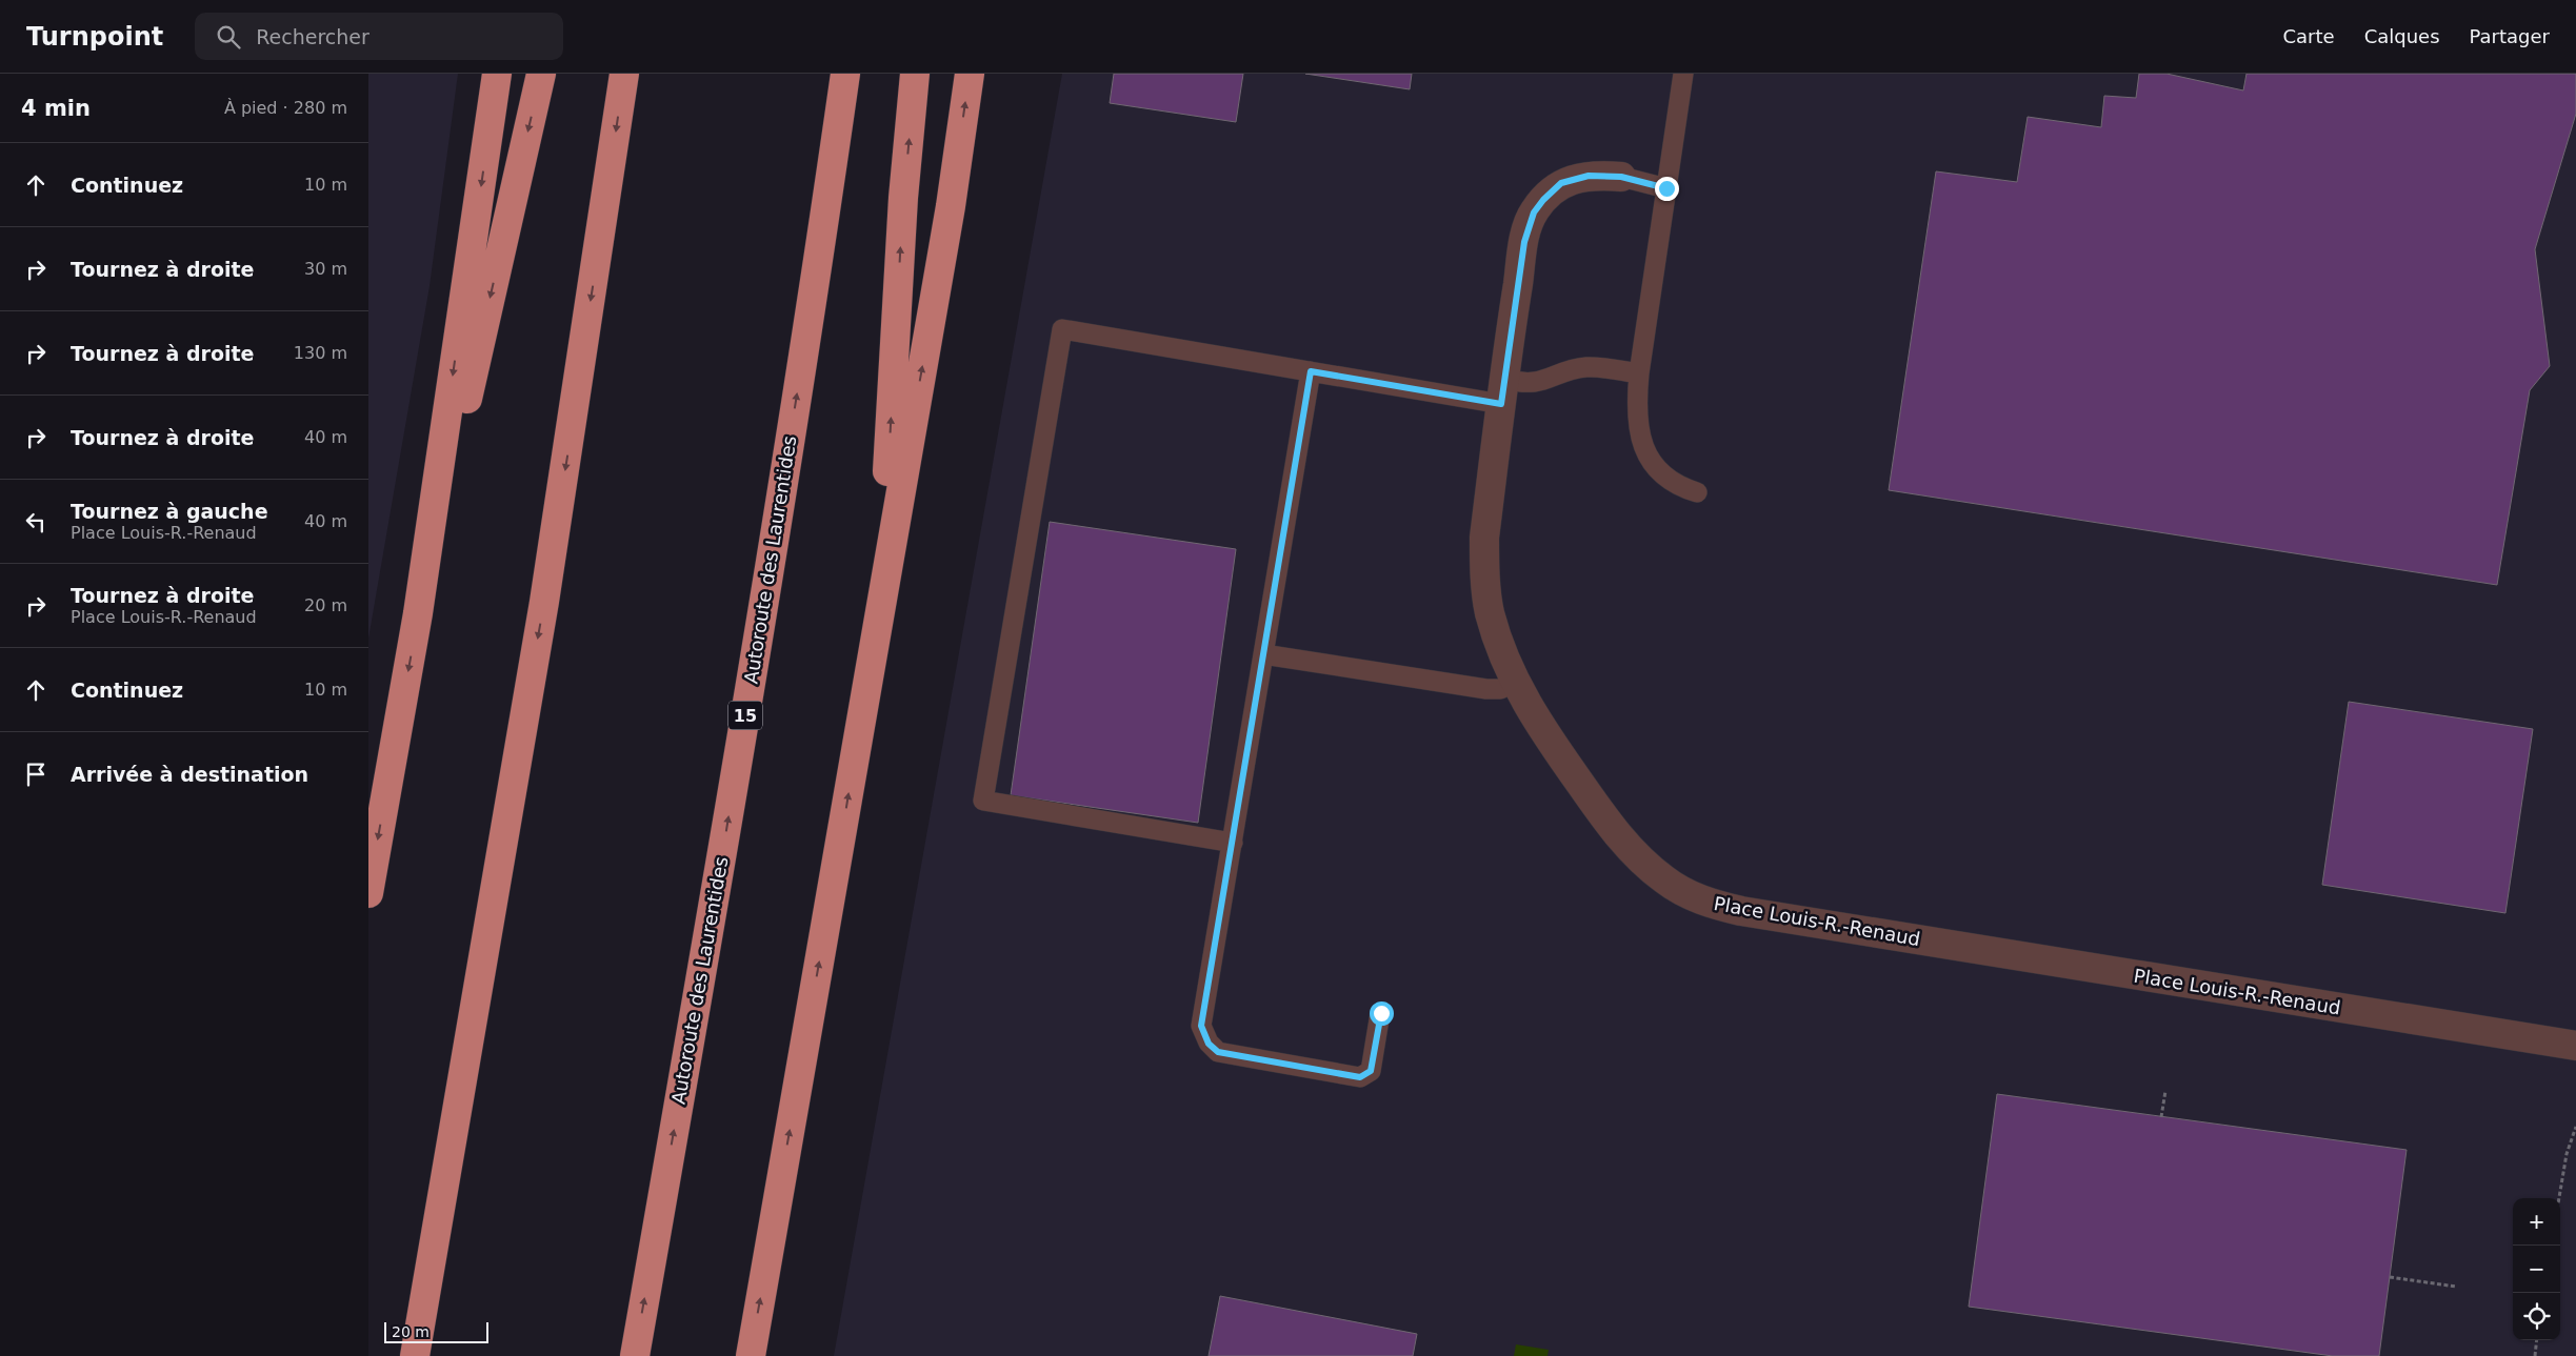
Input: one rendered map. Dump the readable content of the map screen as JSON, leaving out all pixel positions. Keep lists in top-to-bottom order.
{
  "streets": {
    "highway": ["Autoroute des Laurentides", "15"],
    "street": ["Place Louis-R.-Renaud"]
  },
  "scale_bar": "20 m",
  "page": {
    "header": "Turnpoint",
    "search": "Rechercher",
    "nav": ["Carte", "Calques", "Partager"],
    "heading": ["4 min", "À pied · 280 m"],
    "list": [
      ["Continuez", "10 m"],
      ["Tournez à droite", "30 m"],
      ["Tournez à droite", "130 m"],
      ["Tournez à droite", "40 m"],
      ["Tournez à gauche", "Place Louis-R.-Renaud", "40 m"],
      ["Tournez à droite", "Place Louis-R.-Renaud", "20 m"],
      ["Continuez", "10 m"],
      "Arrivée à destination"
    ],
    "map_buttons": ["+", "−"],
    "scale": "20 m"
  }
}
